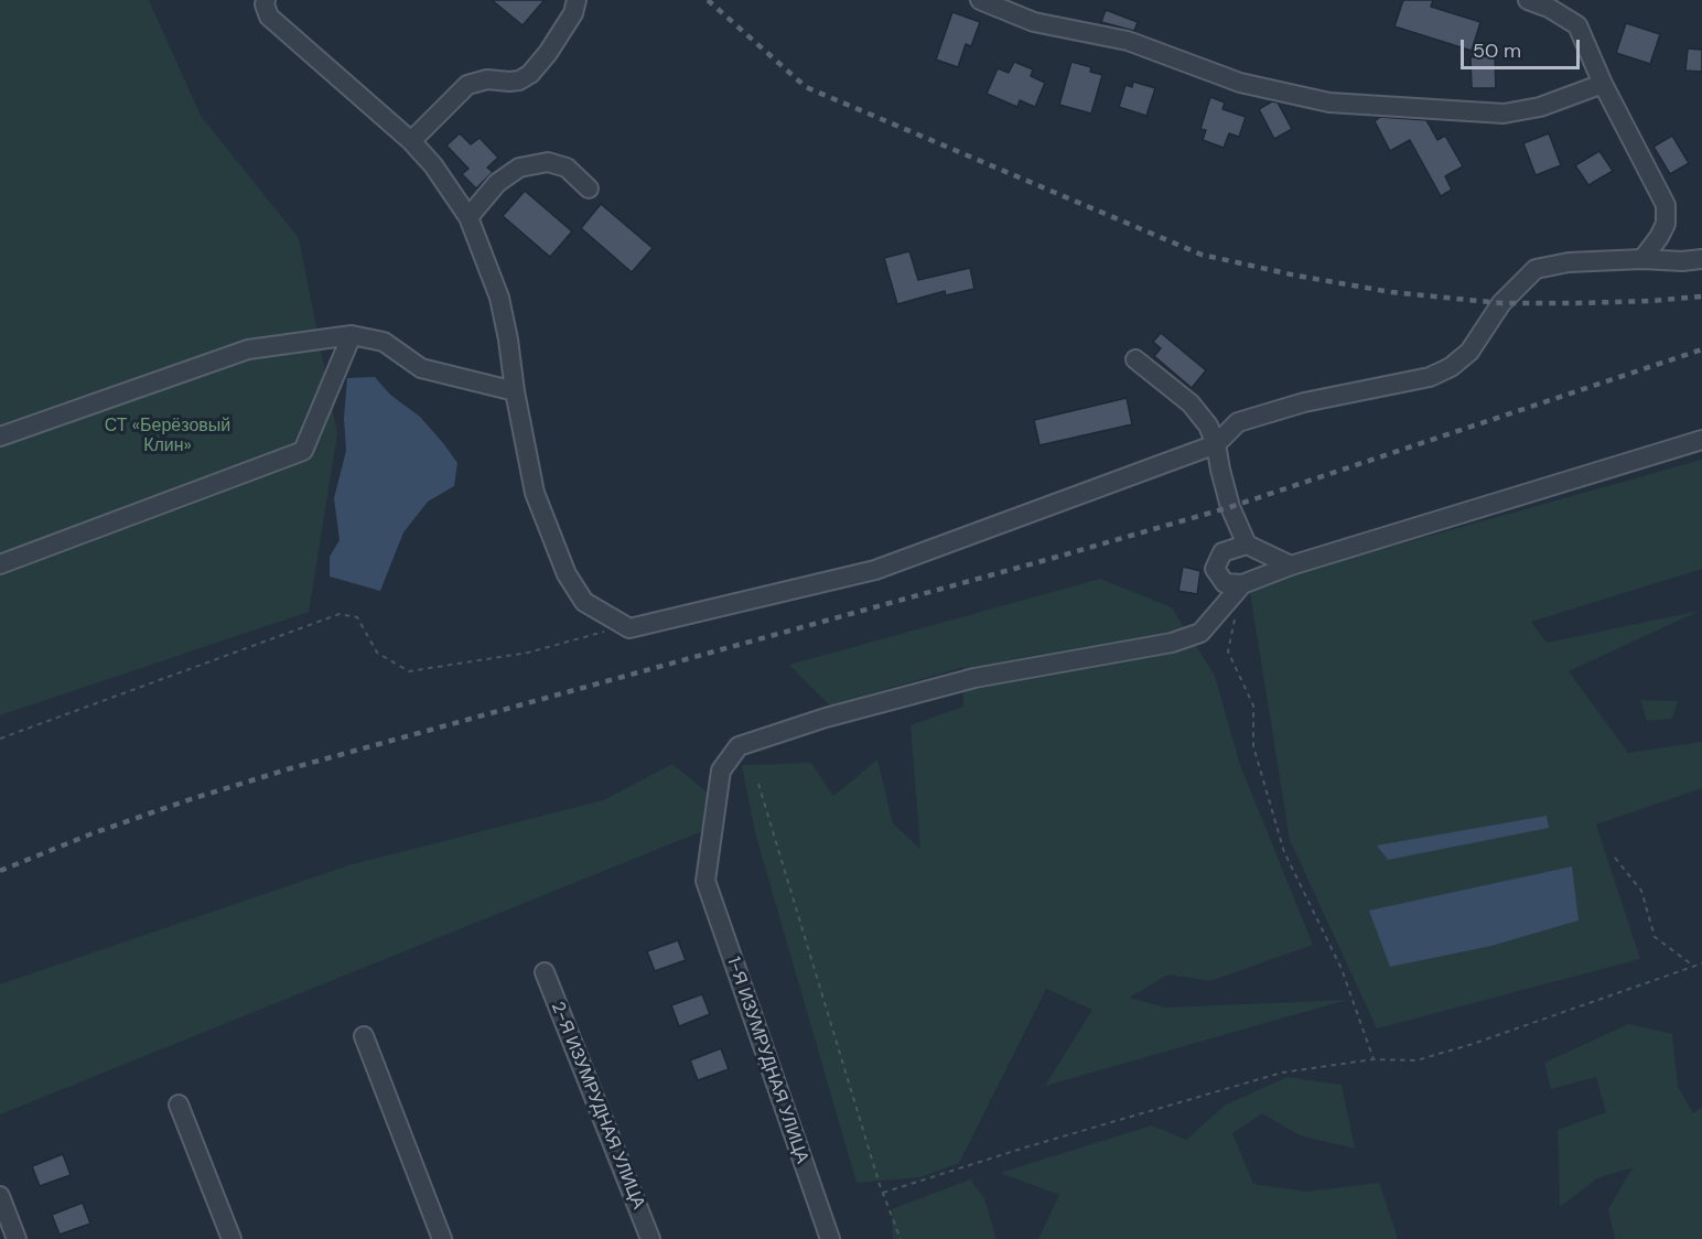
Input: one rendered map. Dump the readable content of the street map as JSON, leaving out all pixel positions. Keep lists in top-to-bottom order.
{
  "streets": {
    "street": ["1-Я ИЗУМРУДНАЯ УЛИЦА", "2-Я ИЗУМРУДНАЯ УЛИЦА"]
  },
  "parks": ["СТ «Берёзовый Клин»"],
  "scale_bar": "50 m"
}
